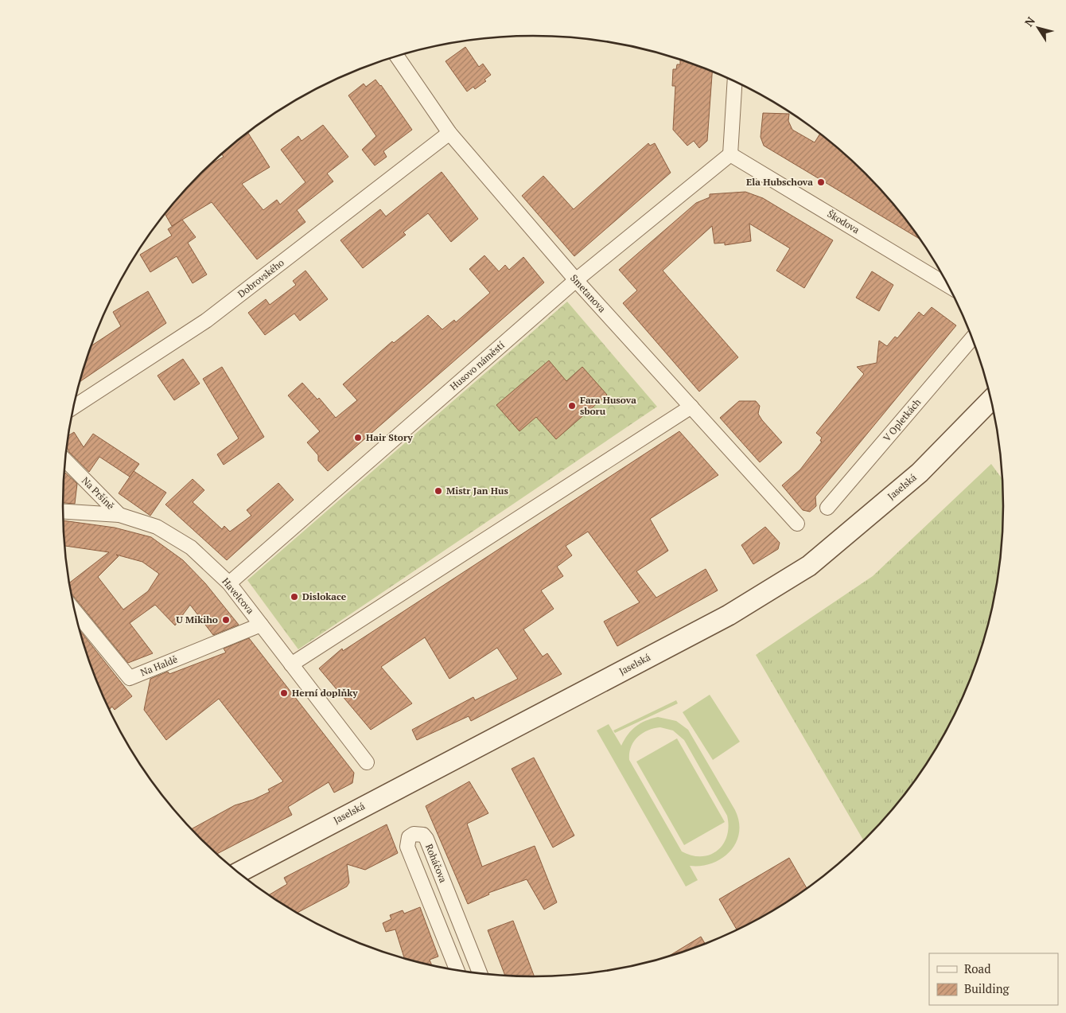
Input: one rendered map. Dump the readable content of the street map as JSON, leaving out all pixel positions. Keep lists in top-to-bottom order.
{
  "streets": {
    "street": [
      "Škodova",
      "Dobrovského",
      "Smetanova",
      "Husovo náměstí",
      "V Opletkách",
      "Jaselská",
      "Na Pršíně",
      "Havelcova",
      "Na Haldě",
      "Roháčova"
    ]
  },
  "crossings": [
    ["Škodova", "Husovo náměstí"],
    ["Dobrovského", "Smetanova"],
    ["Smetanova", "Husovo náměstí"],
    ["Husovo náměstí", "Havelcova"],
    ["Na Pršíně", "Havelcova"],
    ["Havelcova", "Na Haldě"]
  ],
  "places": [
    "Ela Hubschova",
    "Fara Husova sboru",
    "Hair Story",
    "Mistr Jan Hus",
    "Dislokace",
    "U Mikiho",
    "Herní doplňky"
  ],
  "legend": ["Road", "Building"],
  "north": "top left"
}
